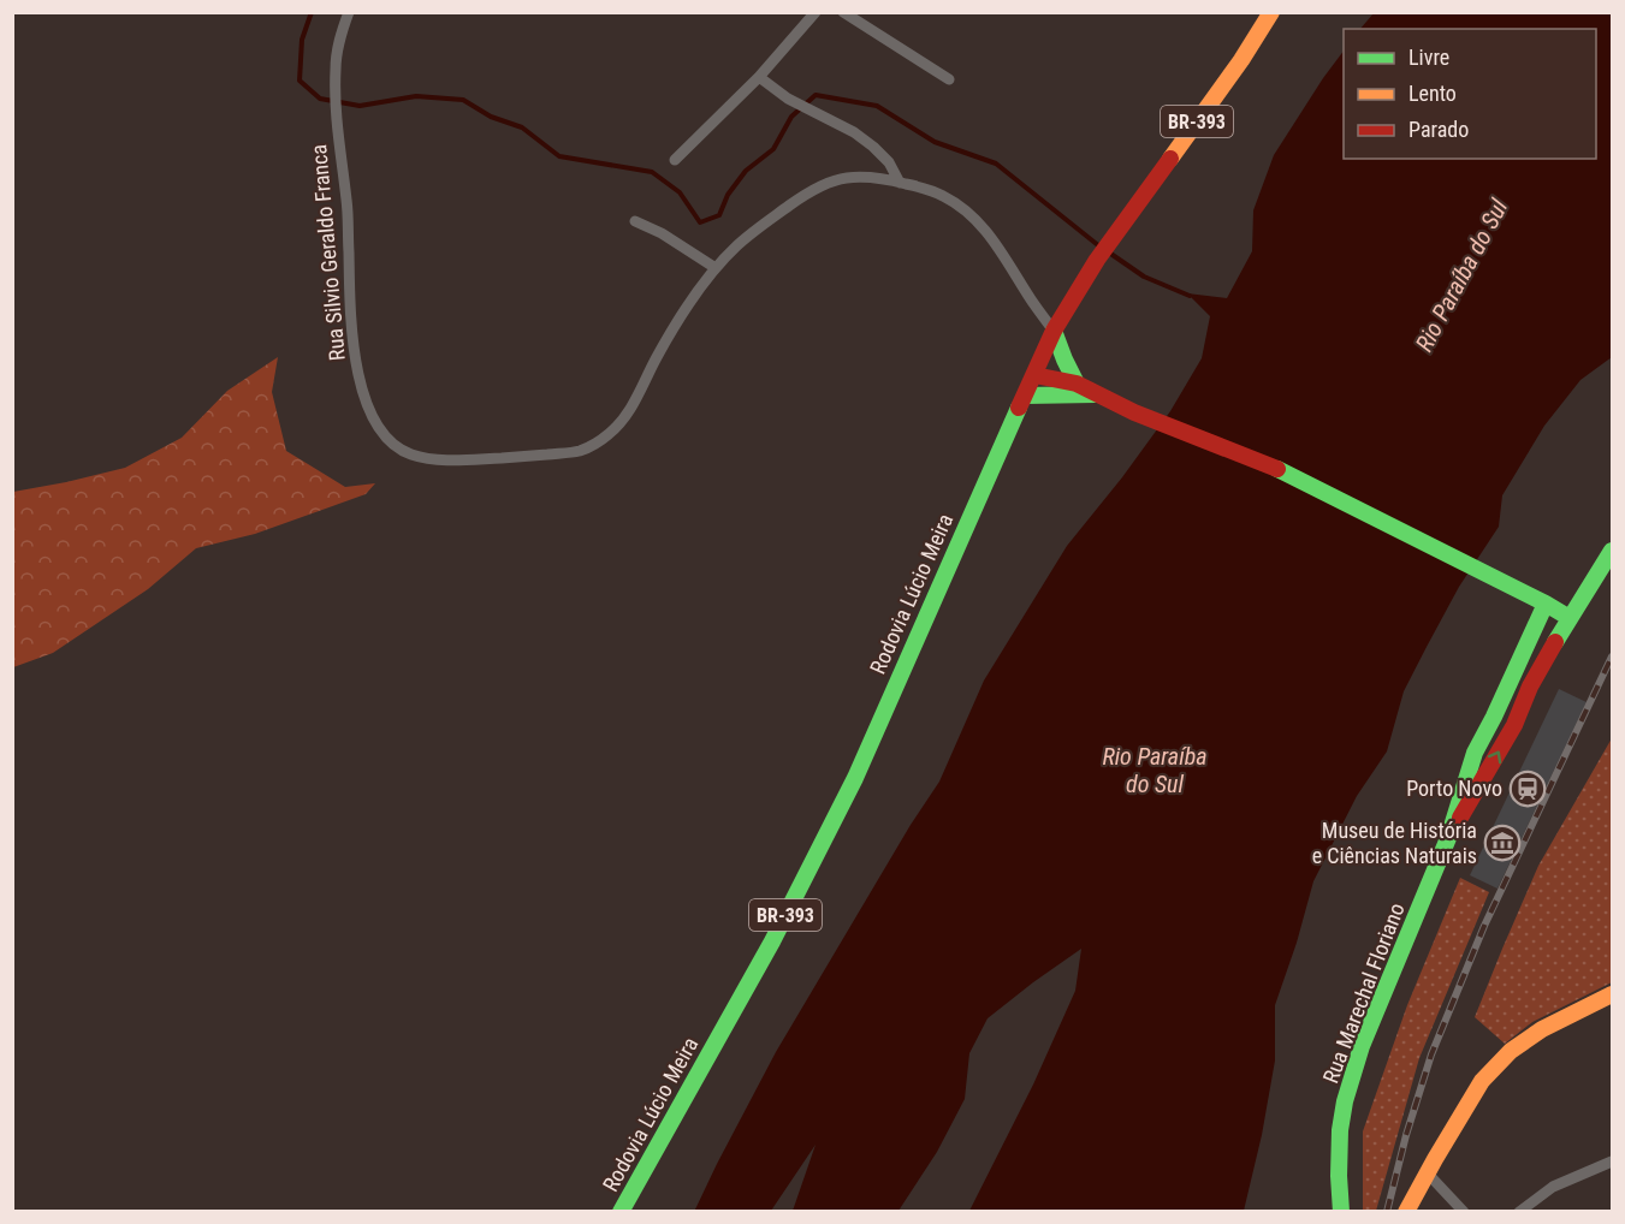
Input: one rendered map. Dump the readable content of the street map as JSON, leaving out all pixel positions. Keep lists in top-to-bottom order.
{
  "streets": {
    "main road": ["BR-393", "Rodovia Lúcio Meira", "Rua Marechal Floriano"],
    "street": ["Rua Silvio Geraldo Franca"]
  },
  "crossings": [
    ["Rua Silvio Geraldo Franca", "Rodovia Lúcio Meira"]
  ],
  "water": ["Rio Paraíba do Sul"],
  "places": {
    "station": ["Porto Novo"],
    "museum": ["Museu de História e Ciências Naturais"]
  },
  "legend": ["Livre", "Lento", "Parado"]
}
